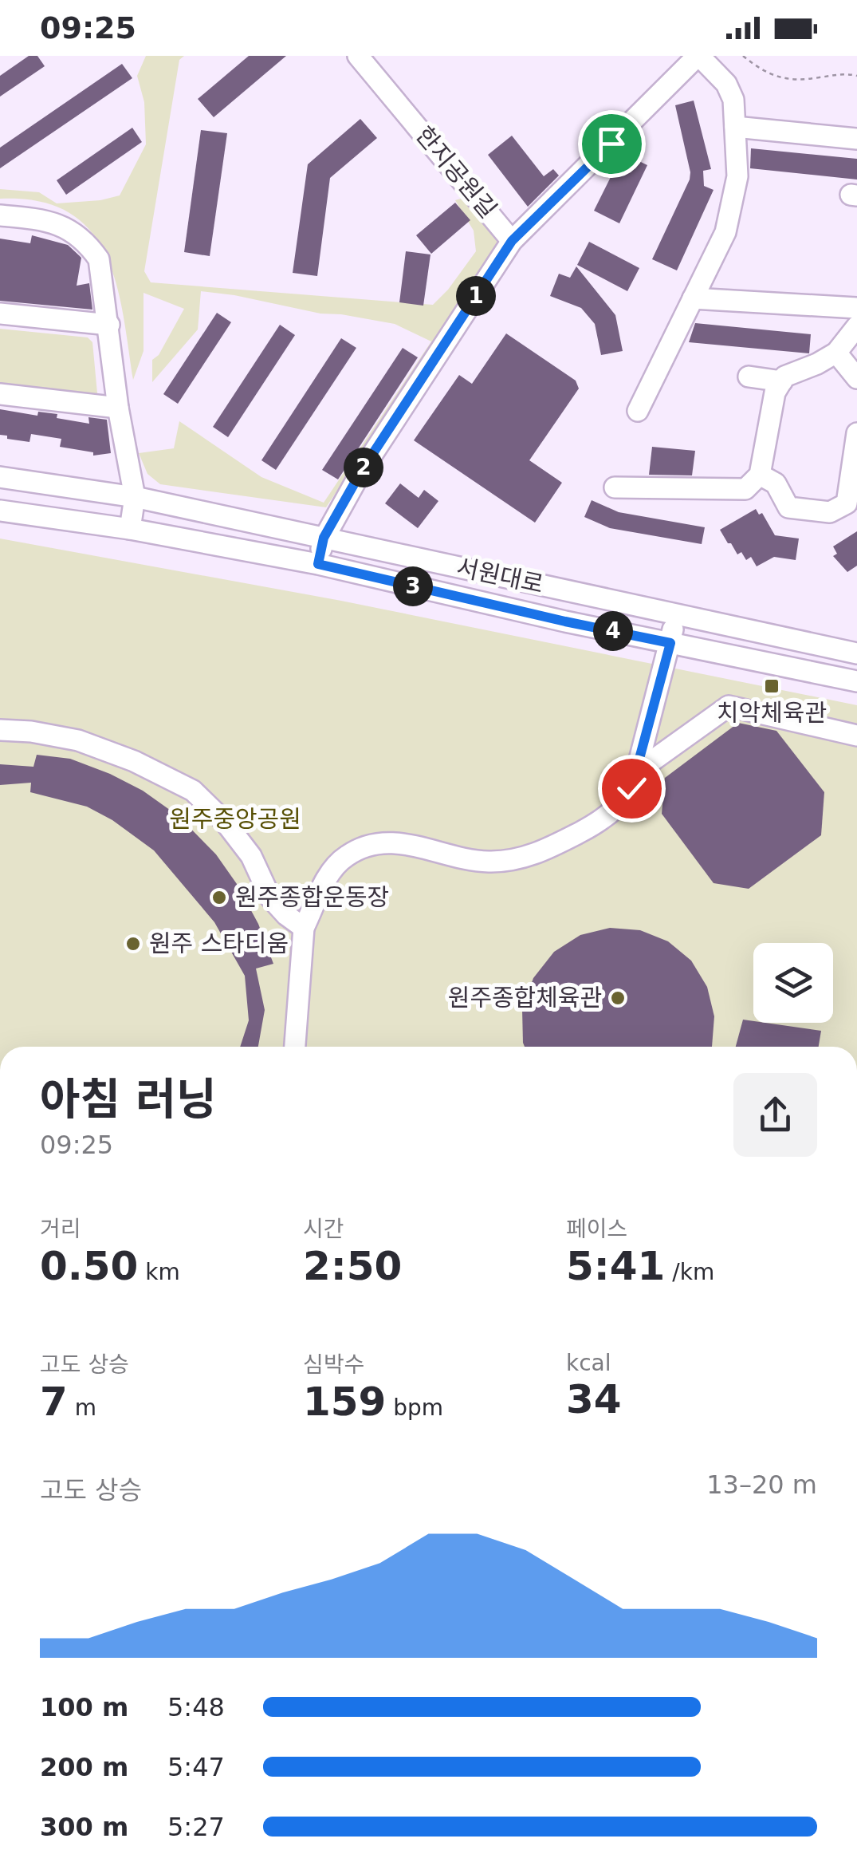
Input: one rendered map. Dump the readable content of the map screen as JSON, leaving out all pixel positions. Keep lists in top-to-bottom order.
{
  "streets": {
    "street": ["한지공원길", "서원대로"]
  },
  "crossings": [
    ["한지공원길", "서원대로"]
  ],
  "parks": ["원주중앙공원"],
  "places": {
    "transit": ["치악체육관"],
    "other": ["원주종합운동장", "원주 스타디움", "원주종합체육관"]
  },
  "page": {
    "status": "09:25",
    "pins": [
      "1",
      "2",
      "3",
      "4"
    ],
    "heading": ["아침 러닝", "09:25"],
    "stats": [
      ["거리", "0.50 km"],
      ["시간", "2:50"],
      ["페이스", "5:41 /km"],
      ["고도 상승", "7 m"],
      ["심박수", "159 bpm"],
      ["kcal", "34"]
    ],
    "chart": ["고도 상승", "13–20 m"],
    "list": [
      {
        "name": "100 m",
        "note": "5:48"
      },
      {
        "name": "200 m",
        "note": "5:47"
      },
      {
        "name": "300 m",
        "note": "5:27"
      }
    ]
  }
}
